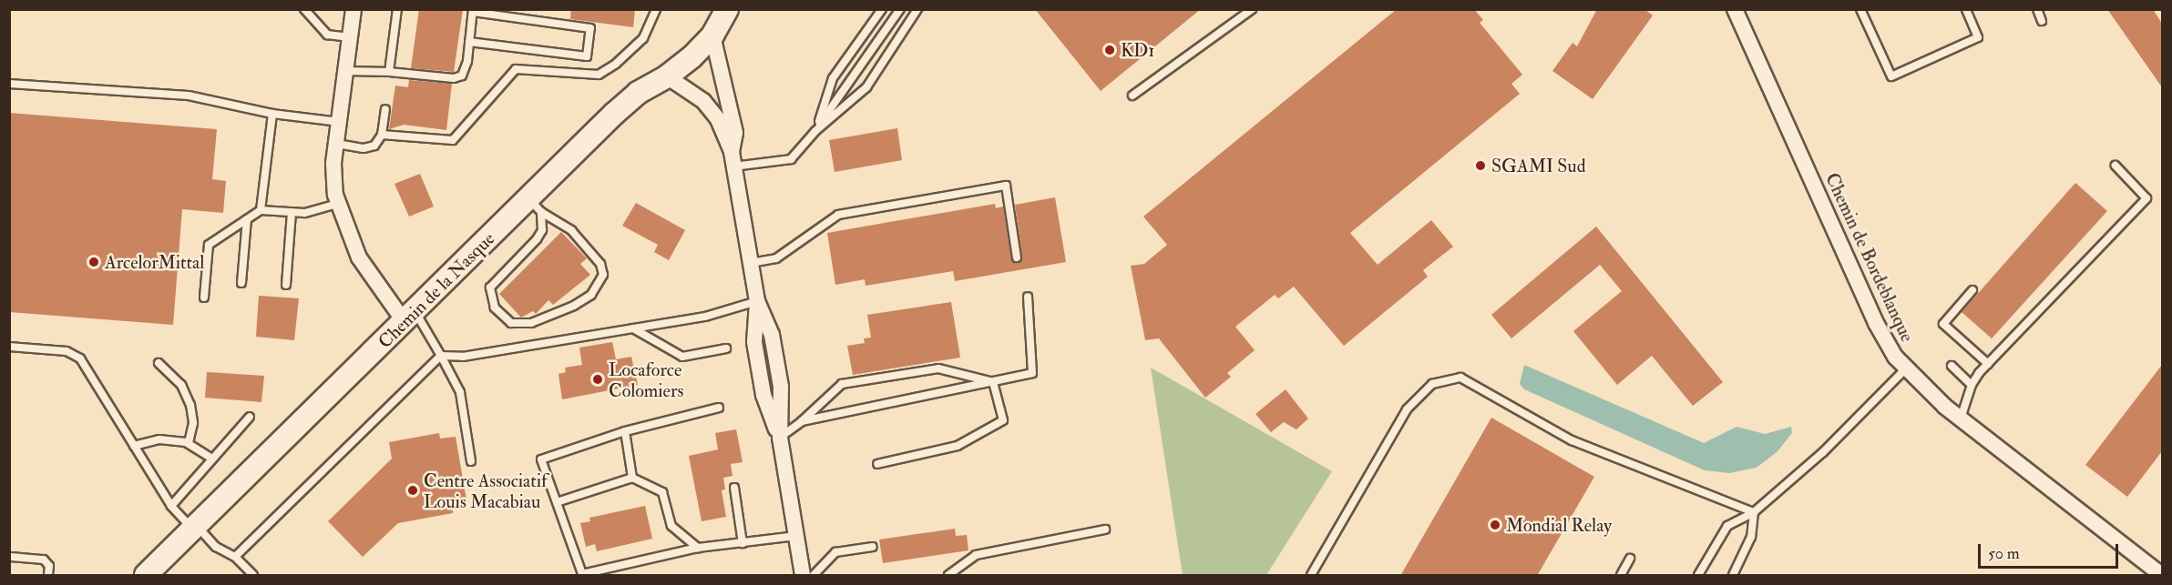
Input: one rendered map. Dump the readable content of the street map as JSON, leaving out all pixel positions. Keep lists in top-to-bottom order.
{
  "streets": {
    "street": ["Chemin de Bordeblanque", "Chemin de la Nasque"]
  },
  "places": [
    "KD1",
    "SGAMI Sud",
    "ArcelorMittal",
    "Locaforce Colomiers",
    "Centre Associatif Louis Macabiau",
    "Mondial Relay"
  ],
  "scale_bar": "50 m"
}
